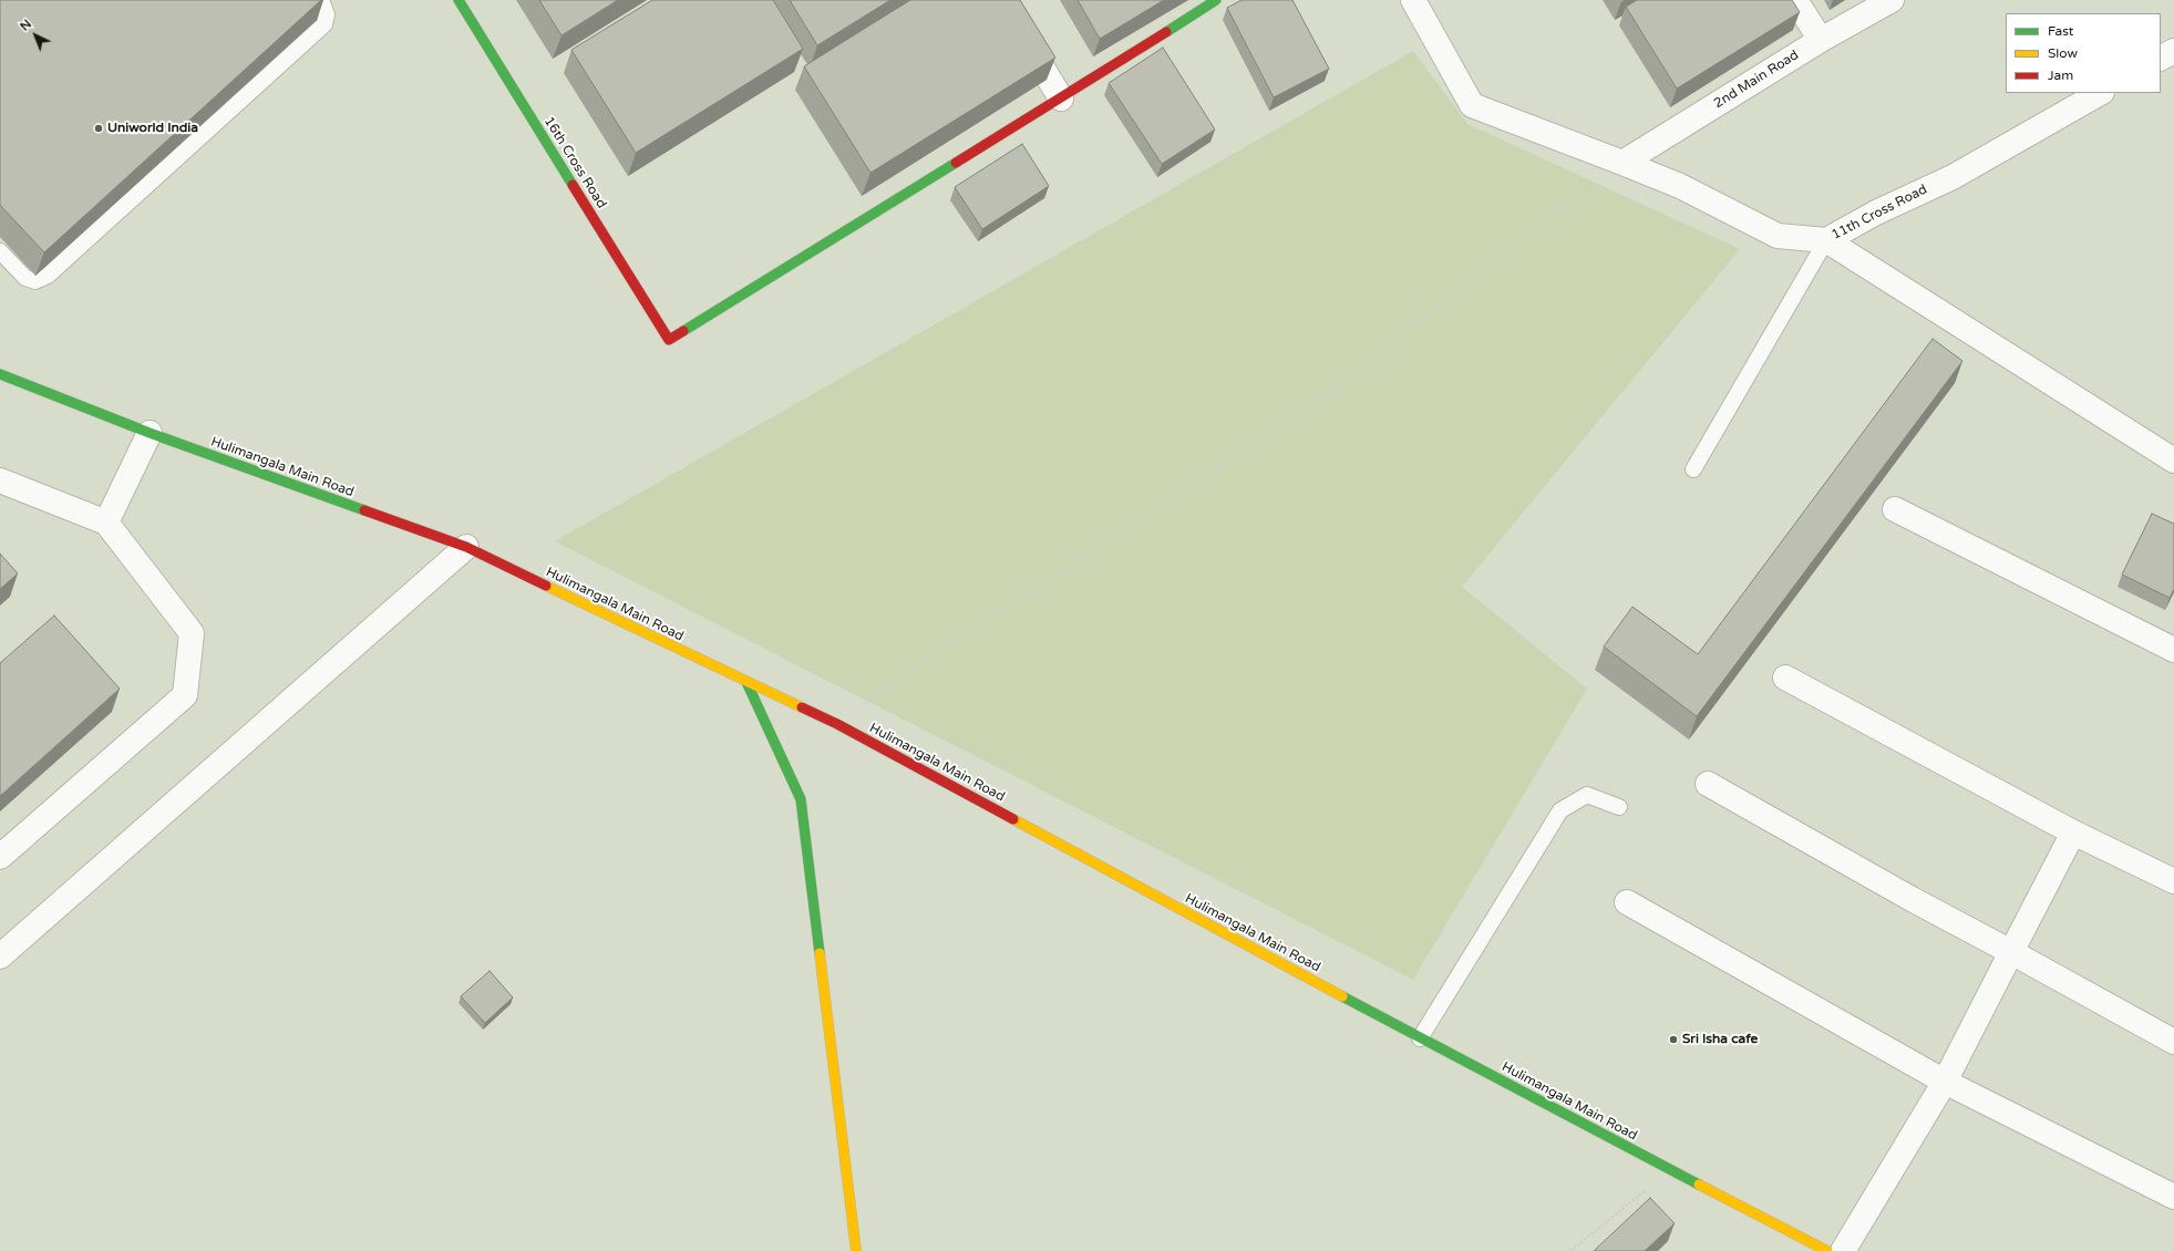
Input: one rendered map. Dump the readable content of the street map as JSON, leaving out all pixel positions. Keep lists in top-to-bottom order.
{
  "streets": {
    "street": [
      "2nd Main Road",
      "16th Cross Road",
      "11th Cross Road",
      "Hulimangala Main Road"
    ]
  },
  "crossings": [
    ["2nd Main Road", "11th Cross Road"]
  ],
  "places": ["Uniworld India", "Sri Isha cafe"],
  "legend": ["Fast", "Slow", "Jam"],
  "north": "top left"
}
